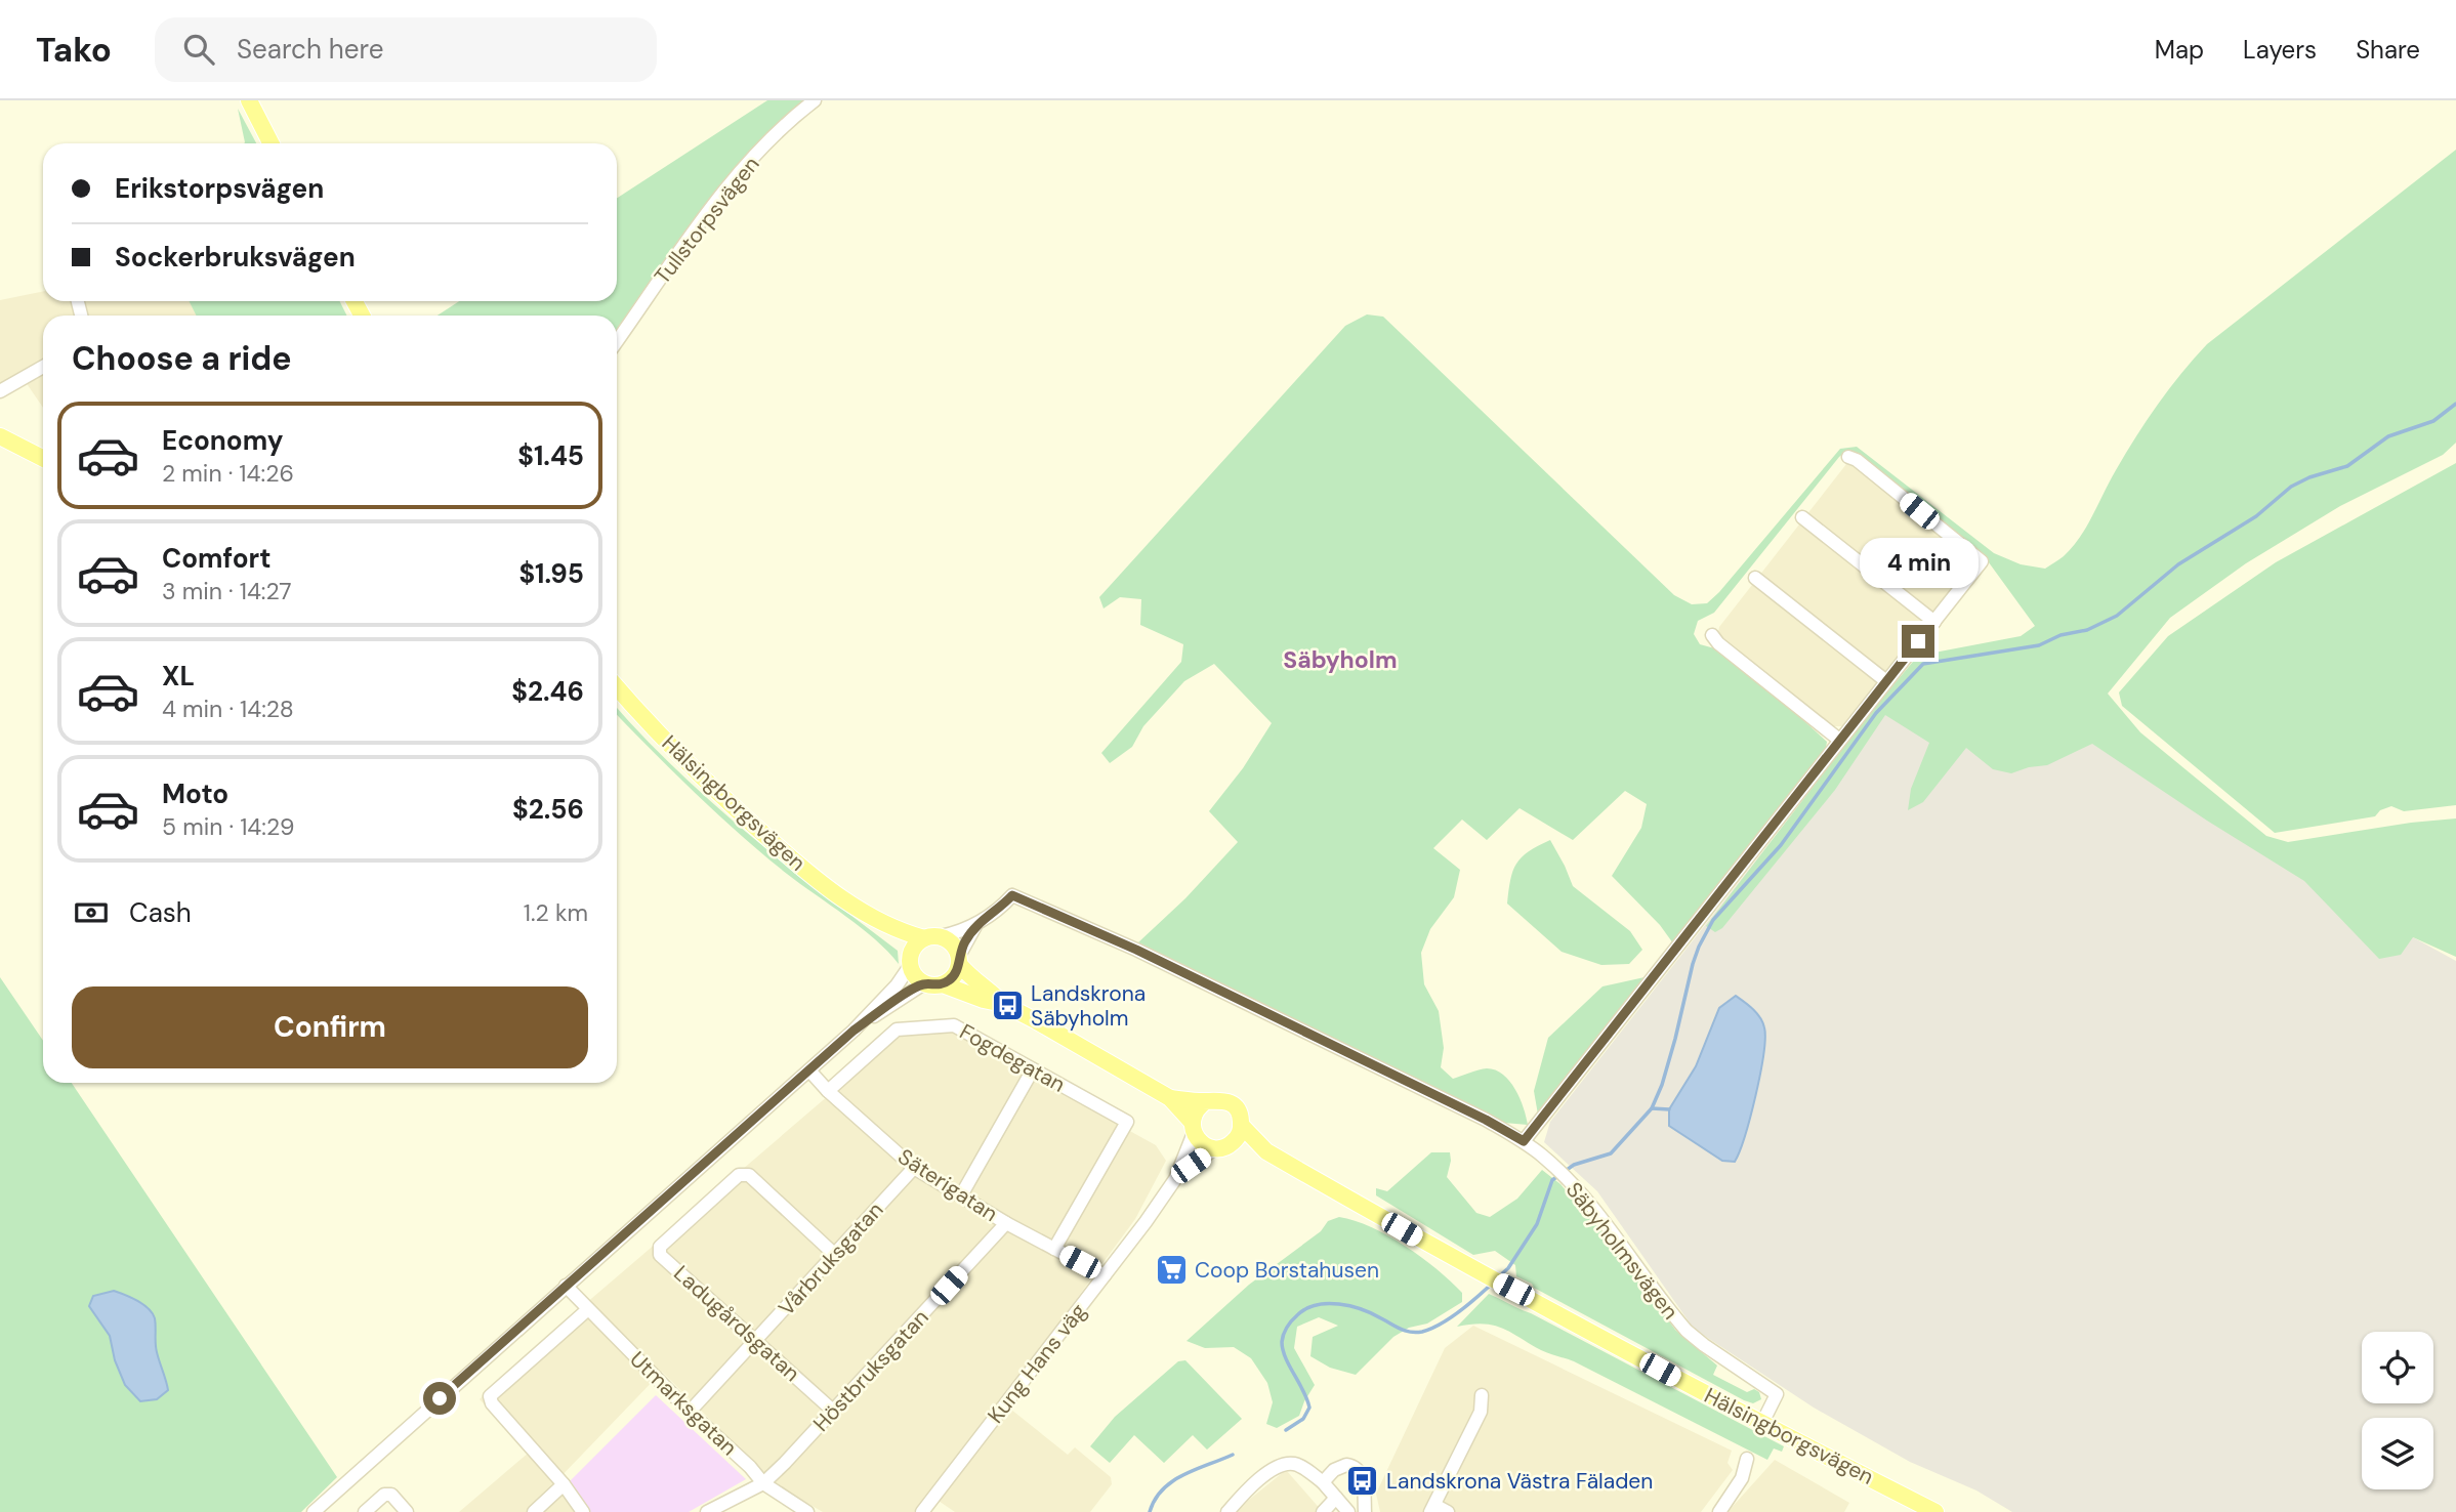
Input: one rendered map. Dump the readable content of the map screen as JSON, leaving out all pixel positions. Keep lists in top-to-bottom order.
{
  "streets": {
    "main road": ["Hälsingborgsvägen"],
    "street": [
      "Tullstorpsvägen",
      "Fogdegatan",
      "Säterigatan",
      "Säbyholmsvägen",
      "Vårbruksgatan",
      "Ladugårdsgatan",
      "Kung Hans väg",
      "Höstbruksgatan",
      "Utmarksgatan"
    ]
  },
  "crossings": [
    ["Hälsingborgsvägen", "Säbyholmsvägen"],
    ["Hälsingborgsvägen", "Kung Hans väg"],
    ["Fogdegatan", "Säterigatan"],
    ["Säterigatan", "Vårbruksgatan"],
    ["Säterigatan", "Kung Hans väg"],
    ["Säterigatan", "Höstbruksgatan"],
    ["Vårbruksgatan", "Ladugårdsgatan"],
    ["Vårbruksgatan", "Utmarksgatan"],
    ["Ladugårdsgatan", "Höstbruksgatan"],
    ["Höstbruksgatan", "Utmarksgatan"]
  ],
  "districts": ["Säbyholm"],
  "places": {
    "bus stop": ["Landskrona Säbyholm", "Landskrona Västra Fäladen"],
    "supermarket": ["Coop Borstahusen"]
  },
  "page": {
    "header": "Tako",
    "search": "Search here",
    "nav": ["Map", "Layers", "Share"],
    "banner": ["Erikstorpsvägen", "Sockerbruksvägen"],
    "heading": "Choose a ride",
    "list": [
      {
        "name": "Economy",
        "note": "2 min · 14:26",
        "value": "$1.45"
      },
      {
        "name": "Comfort",
        "note": "3 min · 14:27",
        "value": "$1.95"
      },
      {
        "name": "XL",
        "note": "4 min · 14:28",
        "value": "$2.46"
      },
      {
        "name": "Moto",
        "note": "5 min · 14:29",
        "value": "$2.56"
      }
    ],
    "bubble": "4 min",
    "pay": ["Cash", "1.2 km"],
    "buttons": "Confirm"
  }
}
